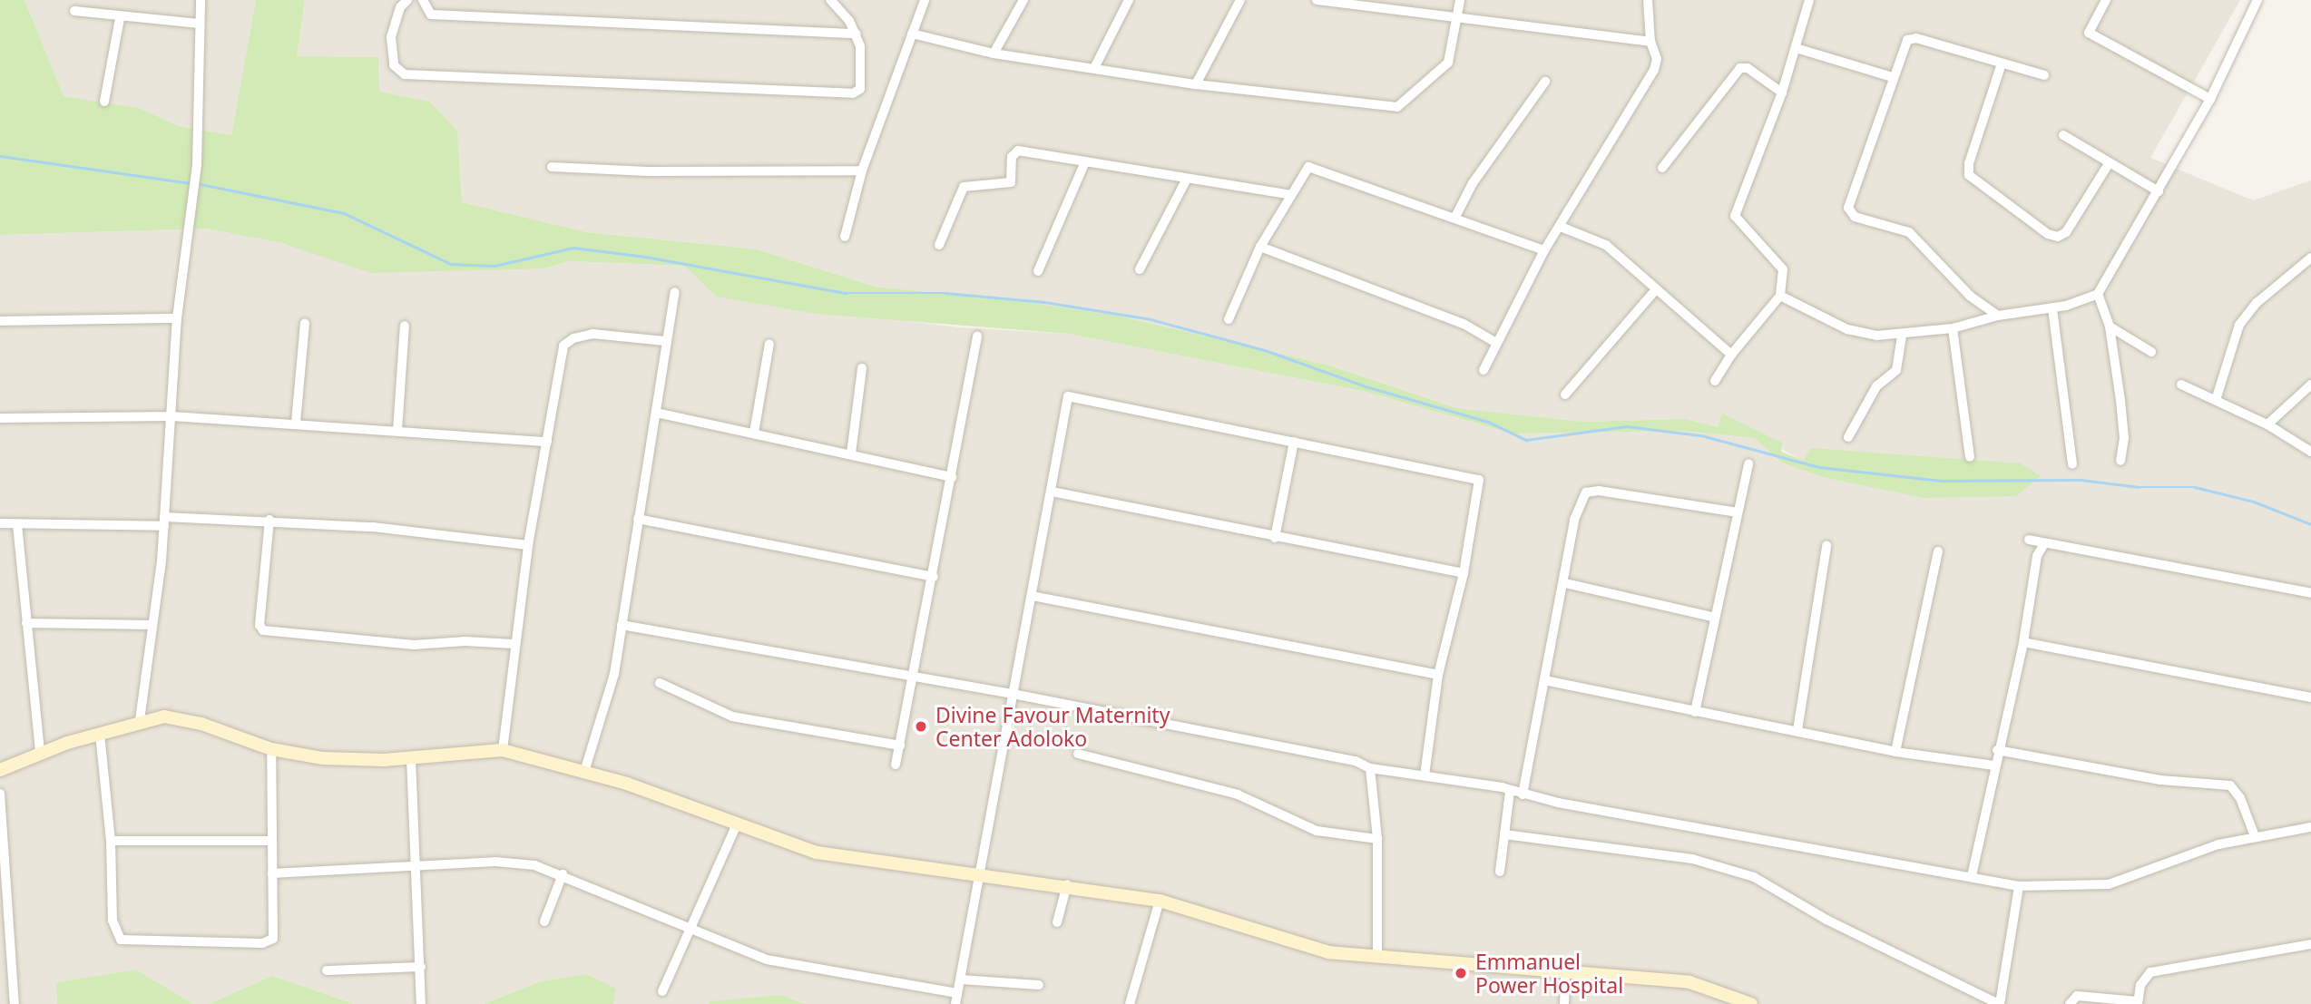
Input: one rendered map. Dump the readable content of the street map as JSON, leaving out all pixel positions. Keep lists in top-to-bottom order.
{
  "places": ["Divine Favour Maternity Center Adoloko", "Emmanuel Power Hospital"]
}
